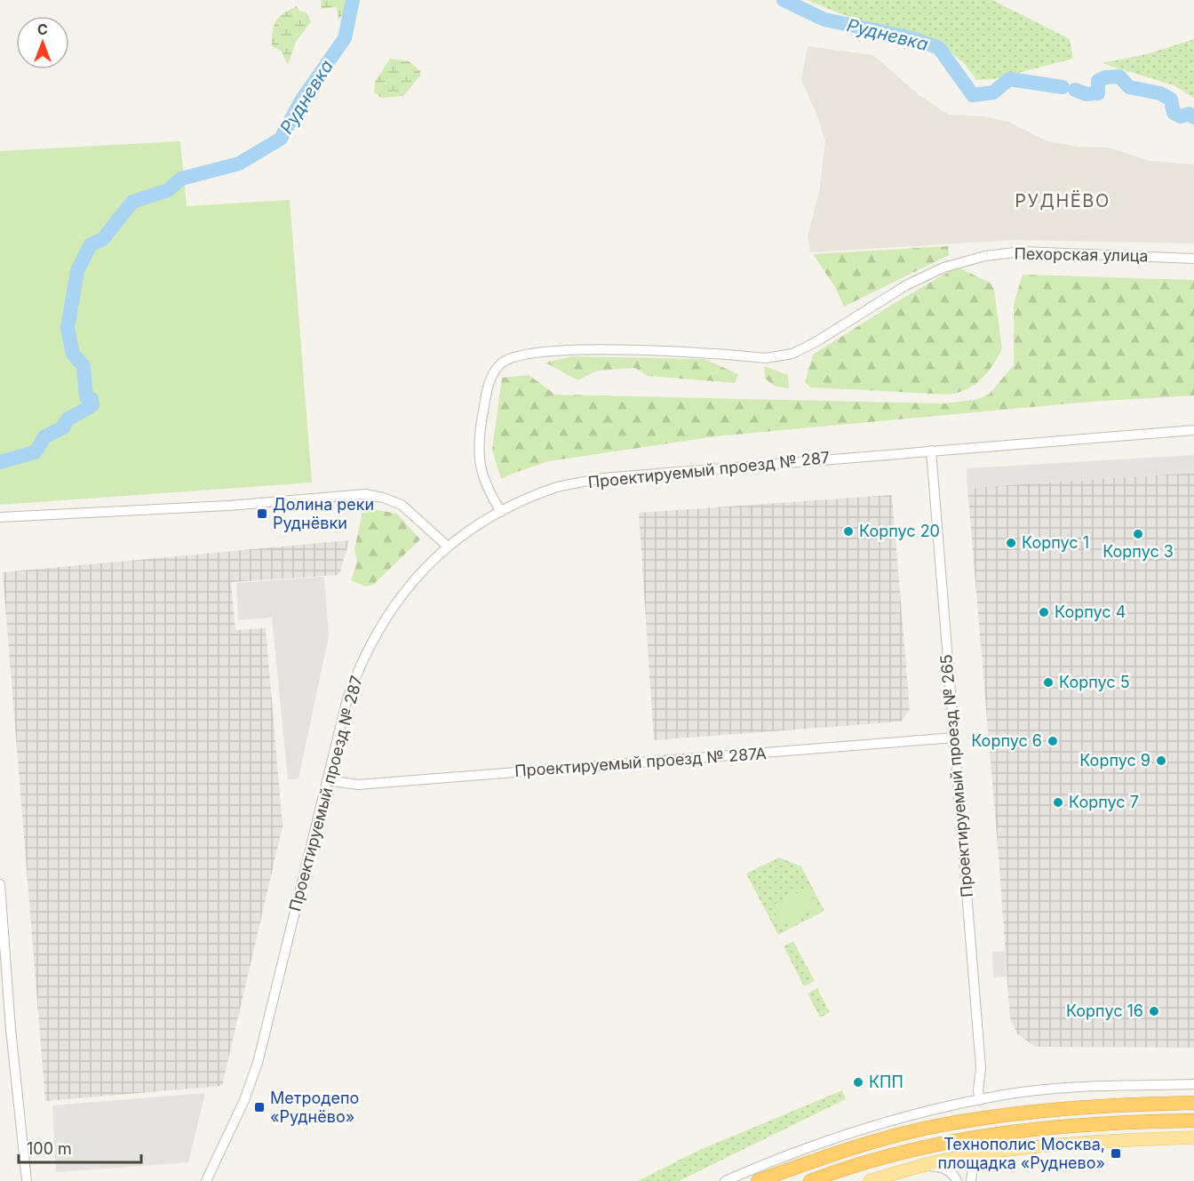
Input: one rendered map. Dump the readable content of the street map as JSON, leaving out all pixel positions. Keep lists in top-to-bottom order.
{
  "streets": {
    "street": [
      "Пехорская улица",
      "Проектируемый проезд № 287",
      "Проектируемый проезд № 287А",
      "Проектируемый проезд № 265"
    ]
  },
  "crossings": [
    ["Пехорская улица", "Проектируемый проезд № 287"],
    ["Проектируемый проезд № 287", "Проектируемый проезд № 287А"],
    ["Проектируемый проезд № 287", "Проектируемый проезд № 265"],
    ["Проектируемый проезд № 287А", "Проектируемый проезд № 265"]
  ],
  "districts": ["РУДНЁВО"],
  "water": ["Рудневка"],
  "places": {
    "transit": ["Долина реки Руднёвки", "Метродепо «Руднёво»", "Технополис Москва, площадка «Руднево»"],
    "other": [
      "Корпус 20",
      "Корпус 3",
      "Корпус 1",
      "Корпус 4",
      "Корпус 5",
      "Корпус 6",
      "Корпус 9",
      "Корпус 7",
      "Корпус 16",
      "КПП"
    ]
  },
  "scale_bar": "100 m",
  "north": "top"
}
